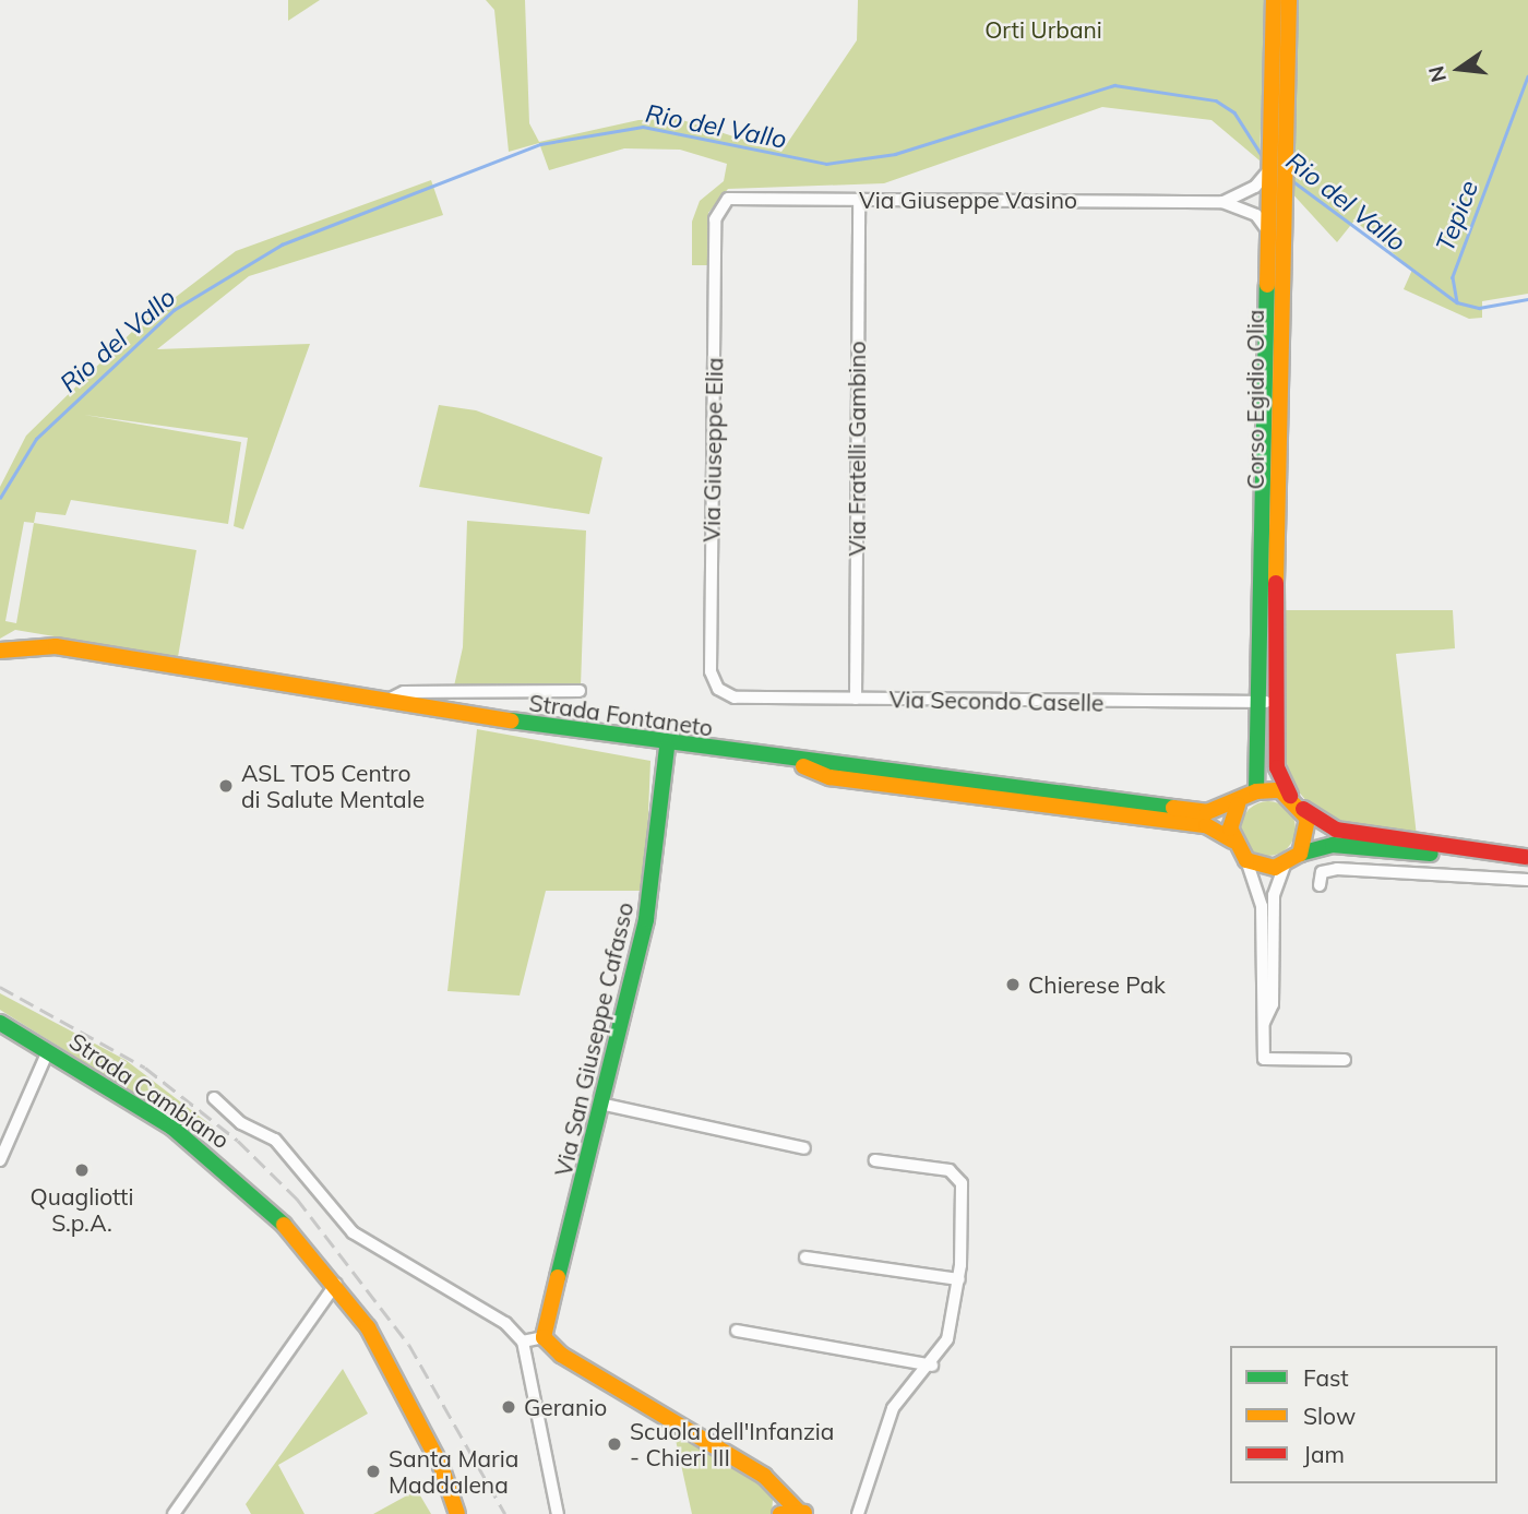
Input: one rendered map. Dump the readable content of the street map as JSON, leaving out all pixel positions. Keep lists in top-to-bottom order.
{
  "streets": {
    "street": [
      "Via Giuseppe Vasino",
      "Corso Egidio Olia",
      "Via Fratelli Gambino",
      "Via Giuseppe Elia",
      "Via Secondo Caselle",
      "Strada Fontaneto",
      "Via San Giuseppe Cafasso",
      "Strada Cambiano"
    ]
  },
  "crossings": [
    ["Via Giuseppe Vasino", "Corso Egidio Olia"],
    ["Via Giuseppe Vasino", "Via Fratelli Gambino"],
    ["Via Giuseppe Vasino", "Via Giuseppe Elia"],
    ["Corso Egidio Olia", "Via Secondo Caselle"],
    ["Corso Egidio Olia", "Strada Fontaneto"],
    ["Via Fratelli Gambino", "Via Secondo Caselle"],
    ["Via Giuseppe Elia", "Via Secondo Caselle"],
    ["Strada Fontaneto", "Via San Giuseppe Cafasso"]
  ],
  "water": ["Rio del Vallo", "Tepice"],
  "parks": ["Orti Urbani"],
  "places": [
    "ASL TO5 Centro di Salute Mentale",
    "Chierese Pak",
    "Quagliotti S.p.A.",
    "Geranio",
    "Scuola dell'Infanzia - Chieri III",
    "Santa Maria Maddalena"
  ],
  "legend": ["Fast", "Slow", "Jam"],
  "north": "left"
}
